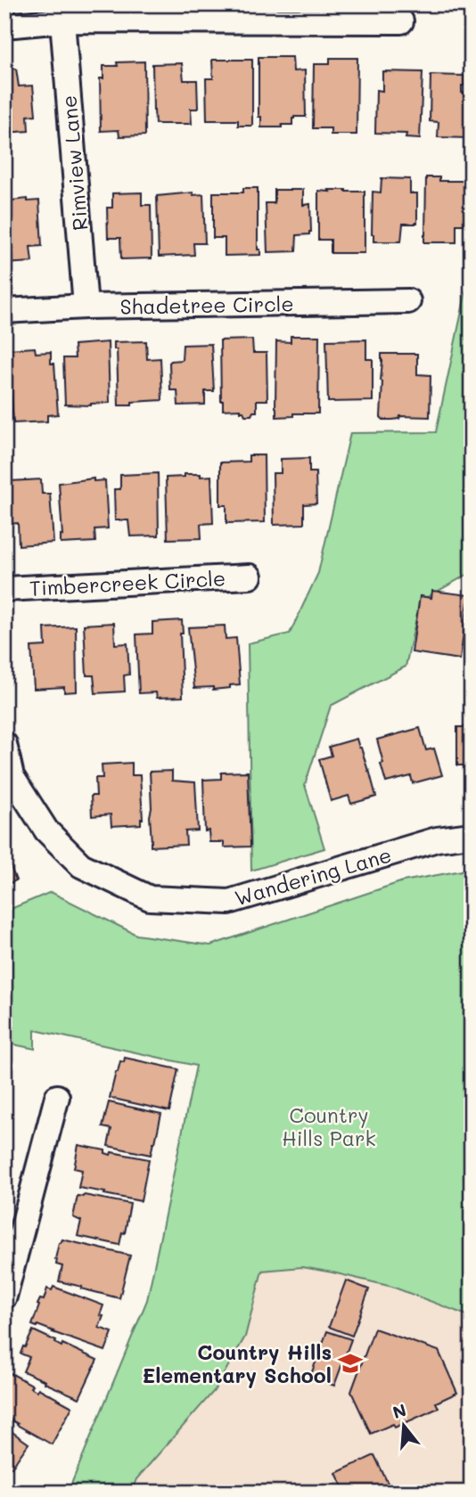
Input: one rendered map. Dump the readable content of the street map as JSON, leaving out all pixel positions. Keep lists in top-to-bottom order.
{
  "streets": {
    "street": [
      "Rimview Lane",
      "Shadetree Circle",
      "Timbercreek Circle",
      "Wandering Lane"
    ]
  },
  "crossings": [
    ["Rimview Lane", "Shadetree Circle"]
  ],
  "parks": ["Country Hills Park"],
  "places": {
    "school or university": ["Country Hills Elementary School"]
  },
  "north": "top"
}
